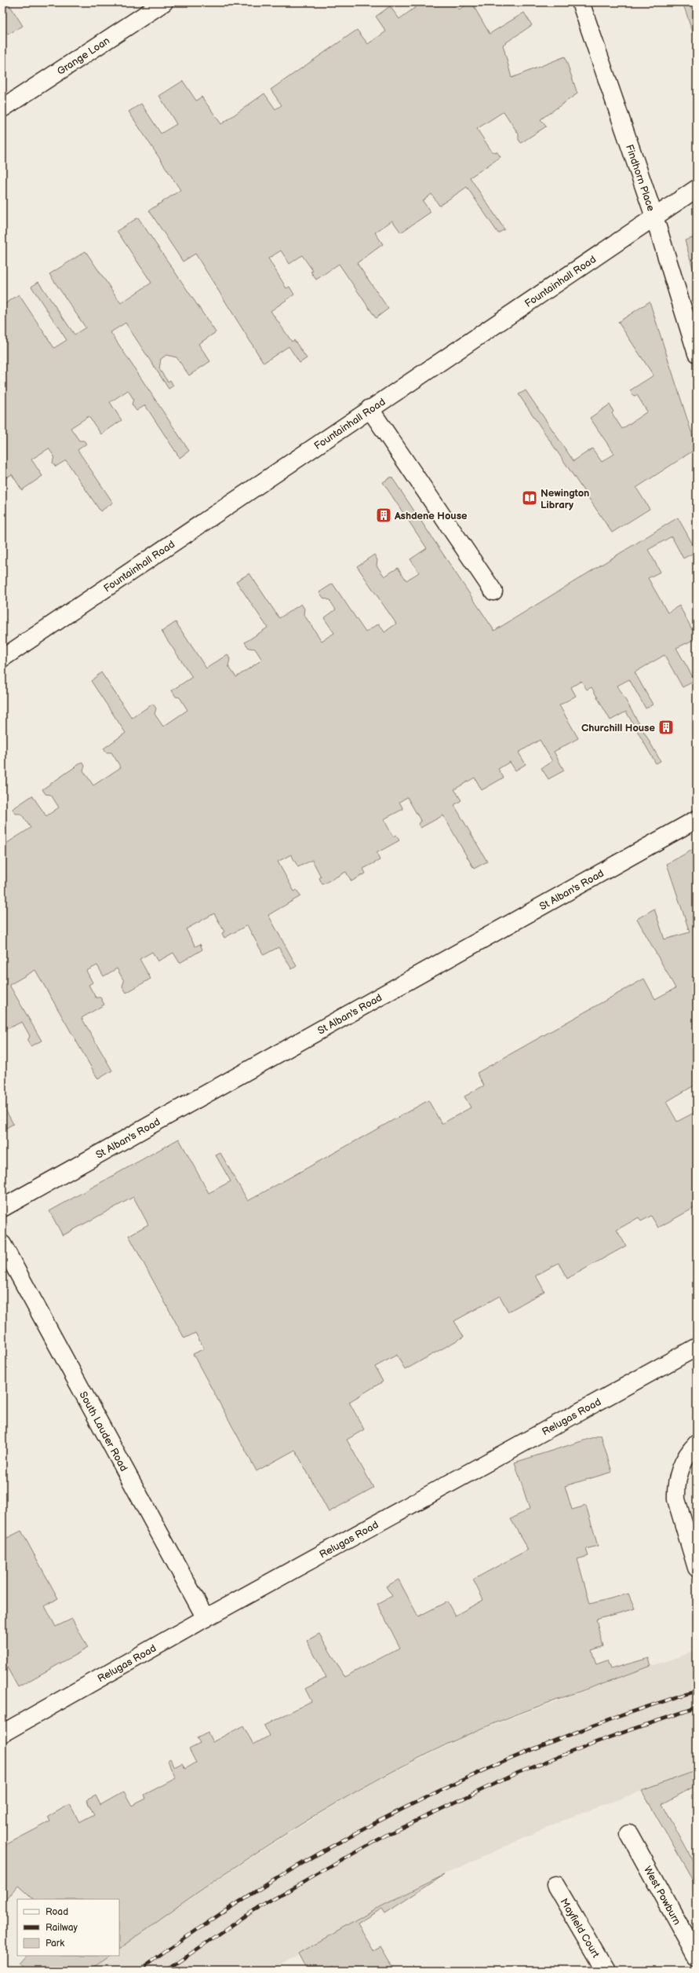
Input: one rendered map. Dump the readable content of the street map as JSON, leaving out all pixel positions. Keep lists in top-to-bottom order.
{
  "streets": {
    "street": [
      "Grange Loan",
      "Findhorn Place",
      "Fountainhall Road",
      "St Alban's Road",
      "Relugas Road",
      "South Lauder Road",
      "West Powburn",
      "Mayfield Court"
    ]
  },
  "crossings": [
    ["Findhorn Place", "Fountainhall Road"],
    ["Relugas Road", "South Lauder Road"]
  ],
  "places": {
    "library": ["Newington Library"],
    "building": ["Ashdene House", "Churchill House"]
  },
  "legend": ["Road", "Railway", "Park"]
}
